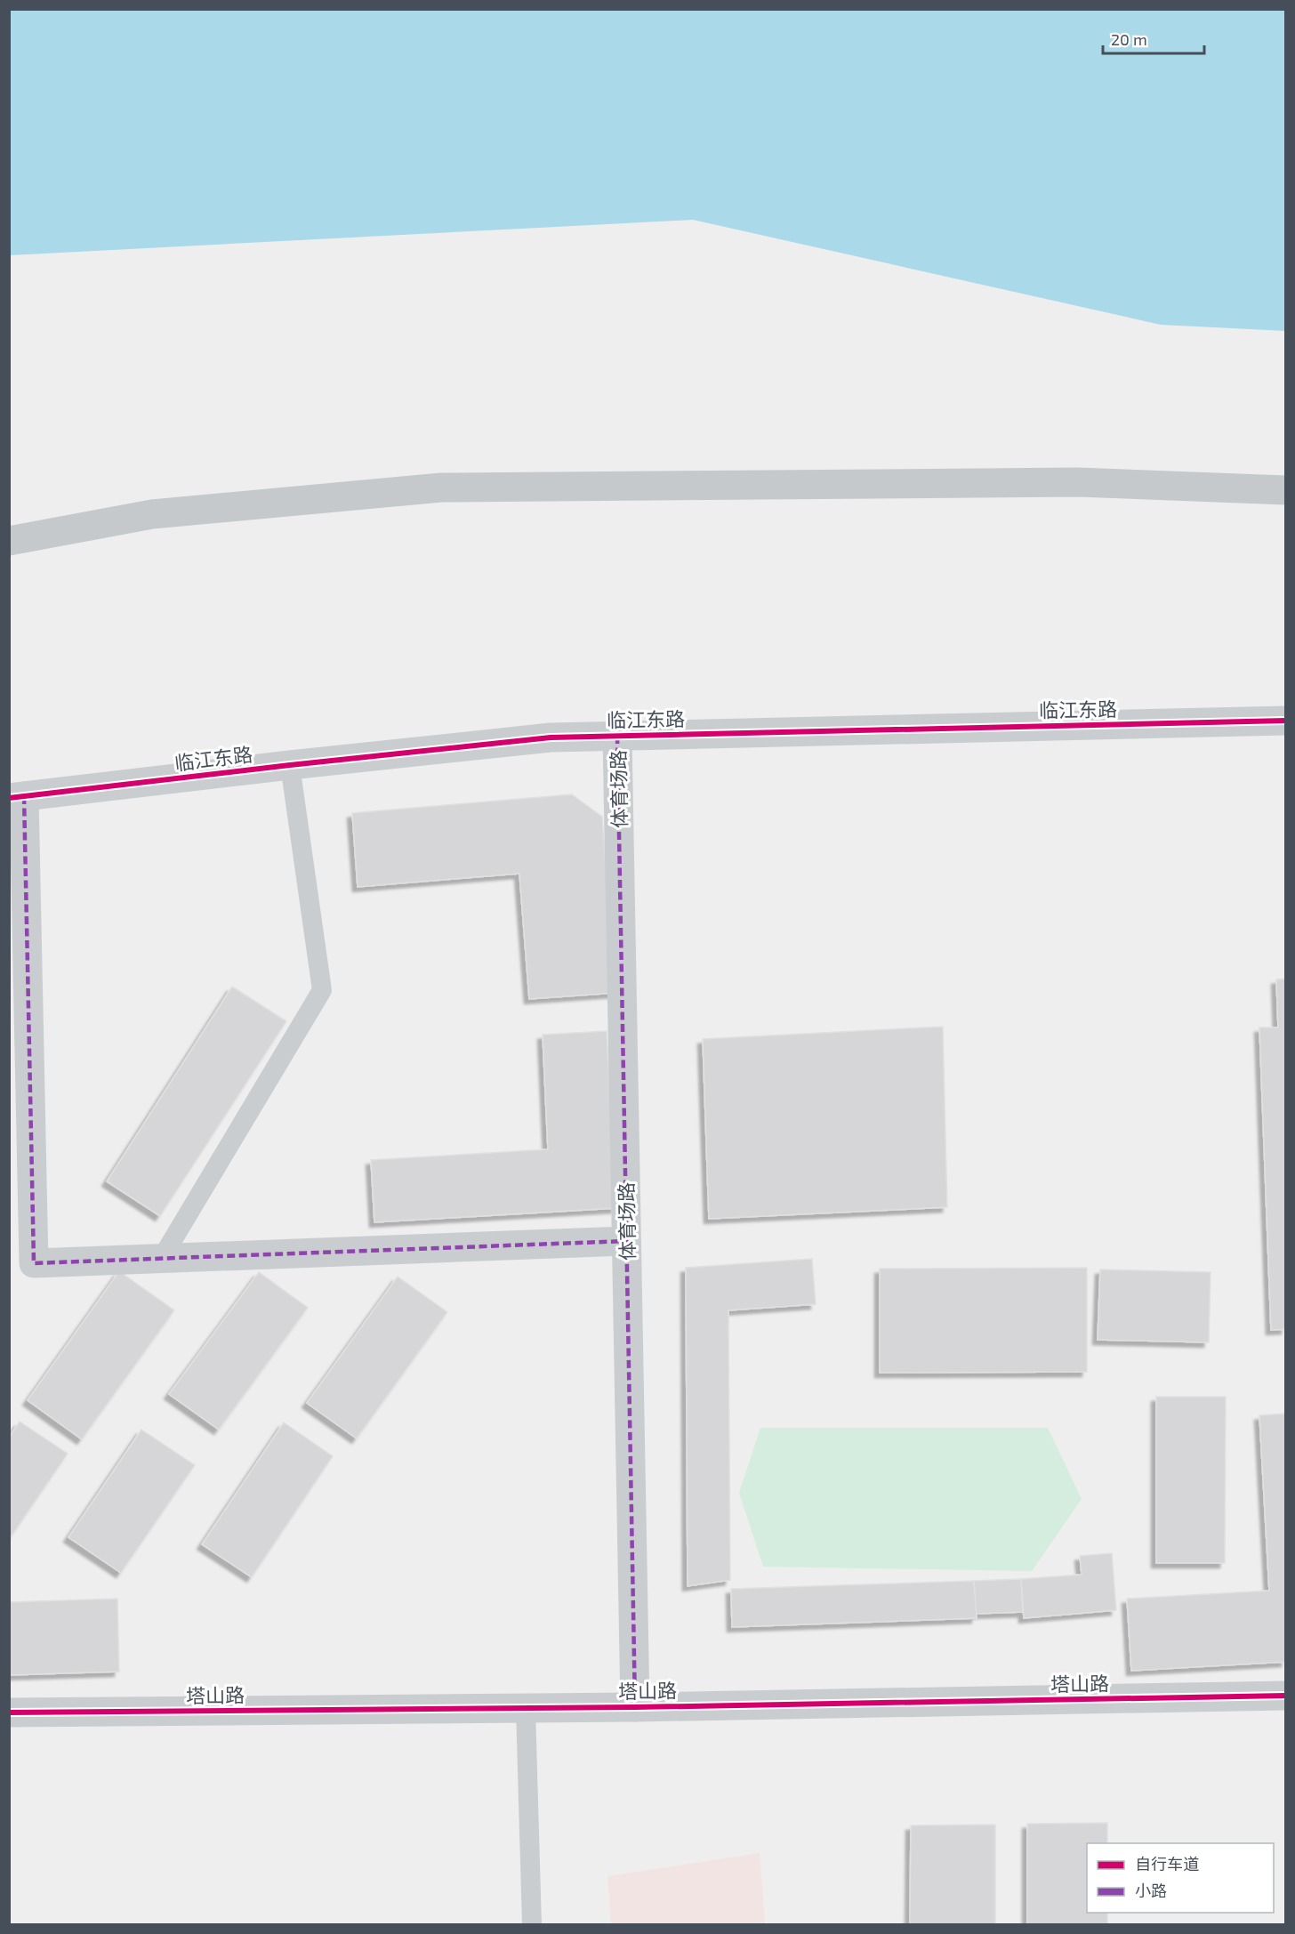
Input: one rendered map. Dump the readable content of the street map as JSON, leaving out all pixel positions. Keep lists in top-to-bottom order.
{
  "streets": {
    "street": ["临江东路", "体育场路", "塔山路"]
  },
  "crossings": [
    ["临江东路", "体育场路"],
    ["体育场路", "塔山路"]
  ],
  "legend": ["自行车道", "小路"],
  "scale_bar": "20 m"
}
